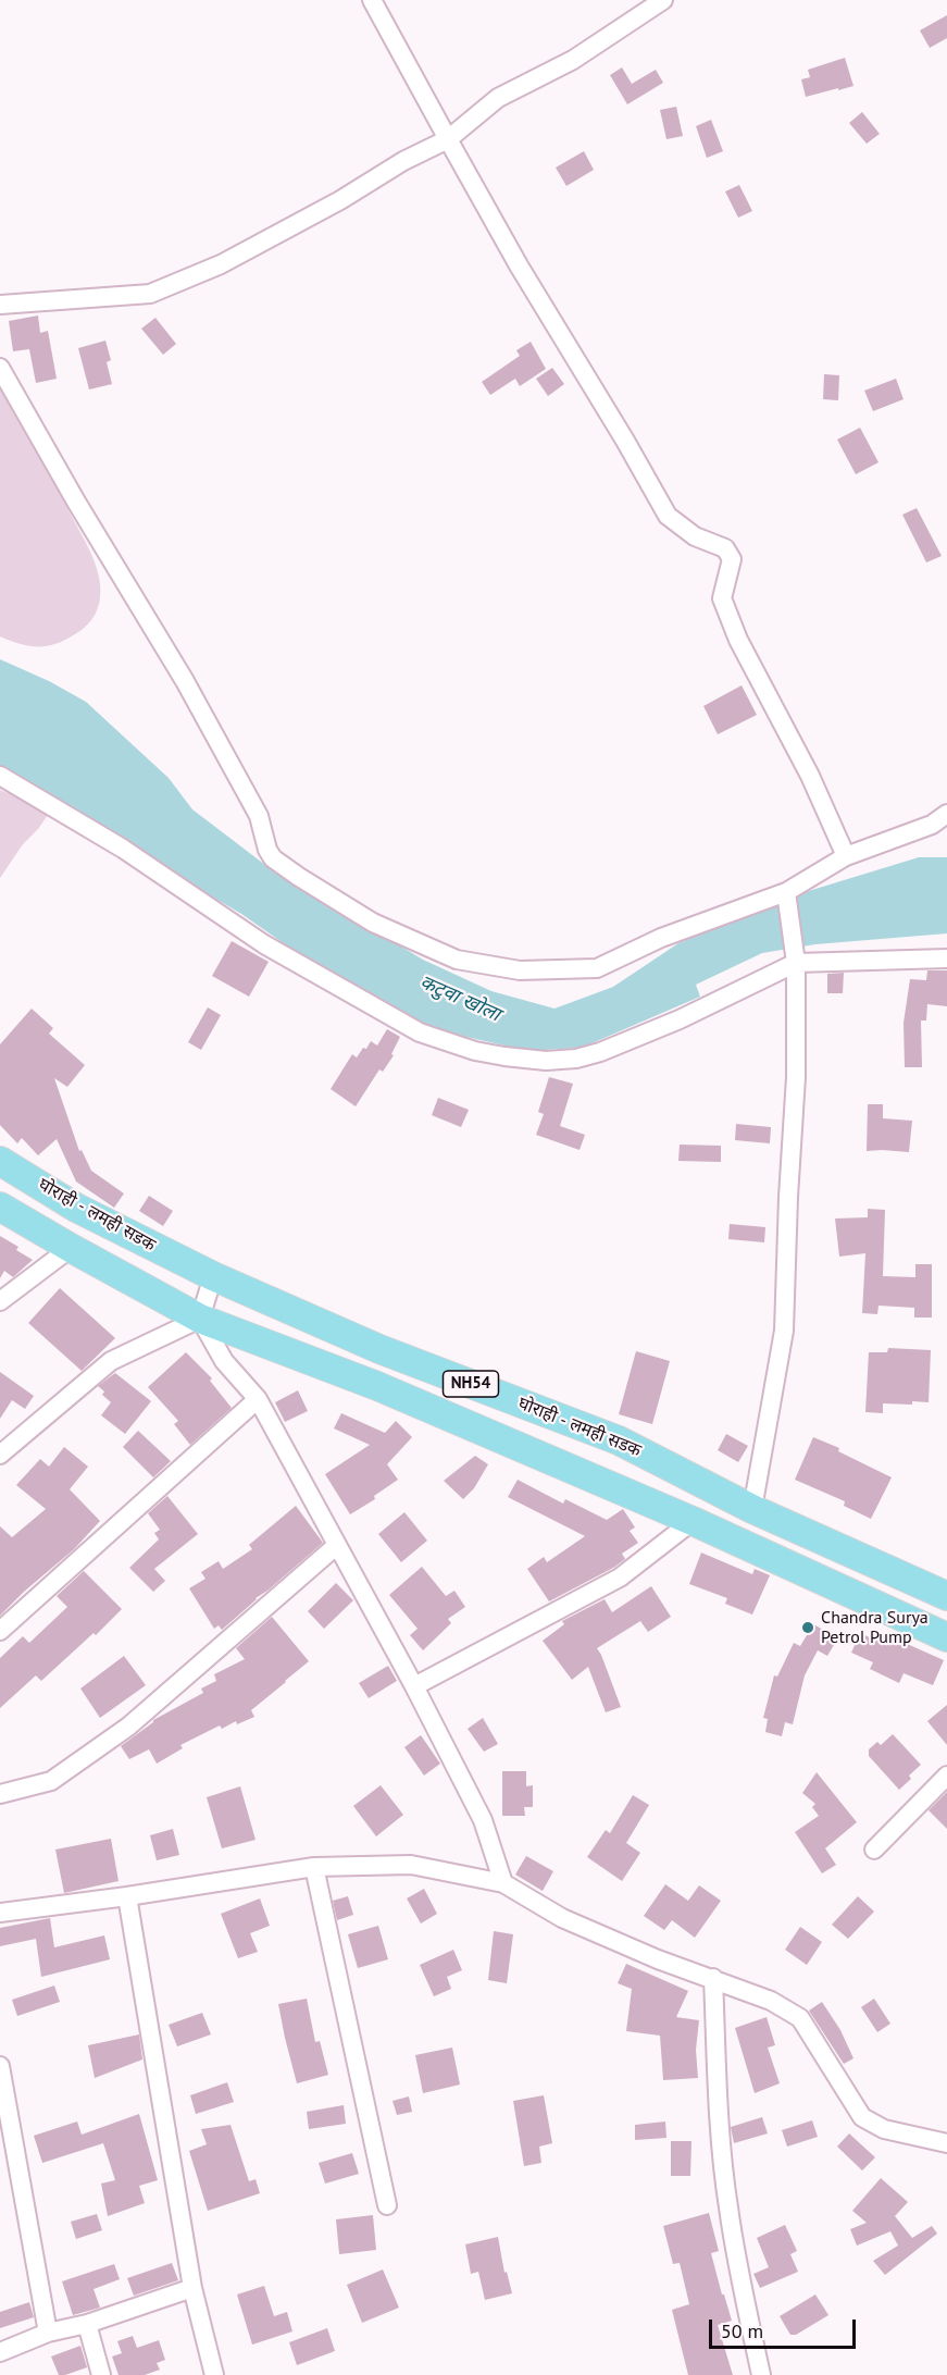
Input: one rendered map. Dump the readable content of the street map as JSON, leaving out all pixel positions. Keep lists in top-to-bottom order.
{
  "streets": {
    "main road": ["घोराही - लमही सडक", "NH54"]
  },
  "water": ["कटुवा खोला"],
  "places": ["Chandra Surya Petrol Pump"],
  "scale_bar": "50 m"
}
